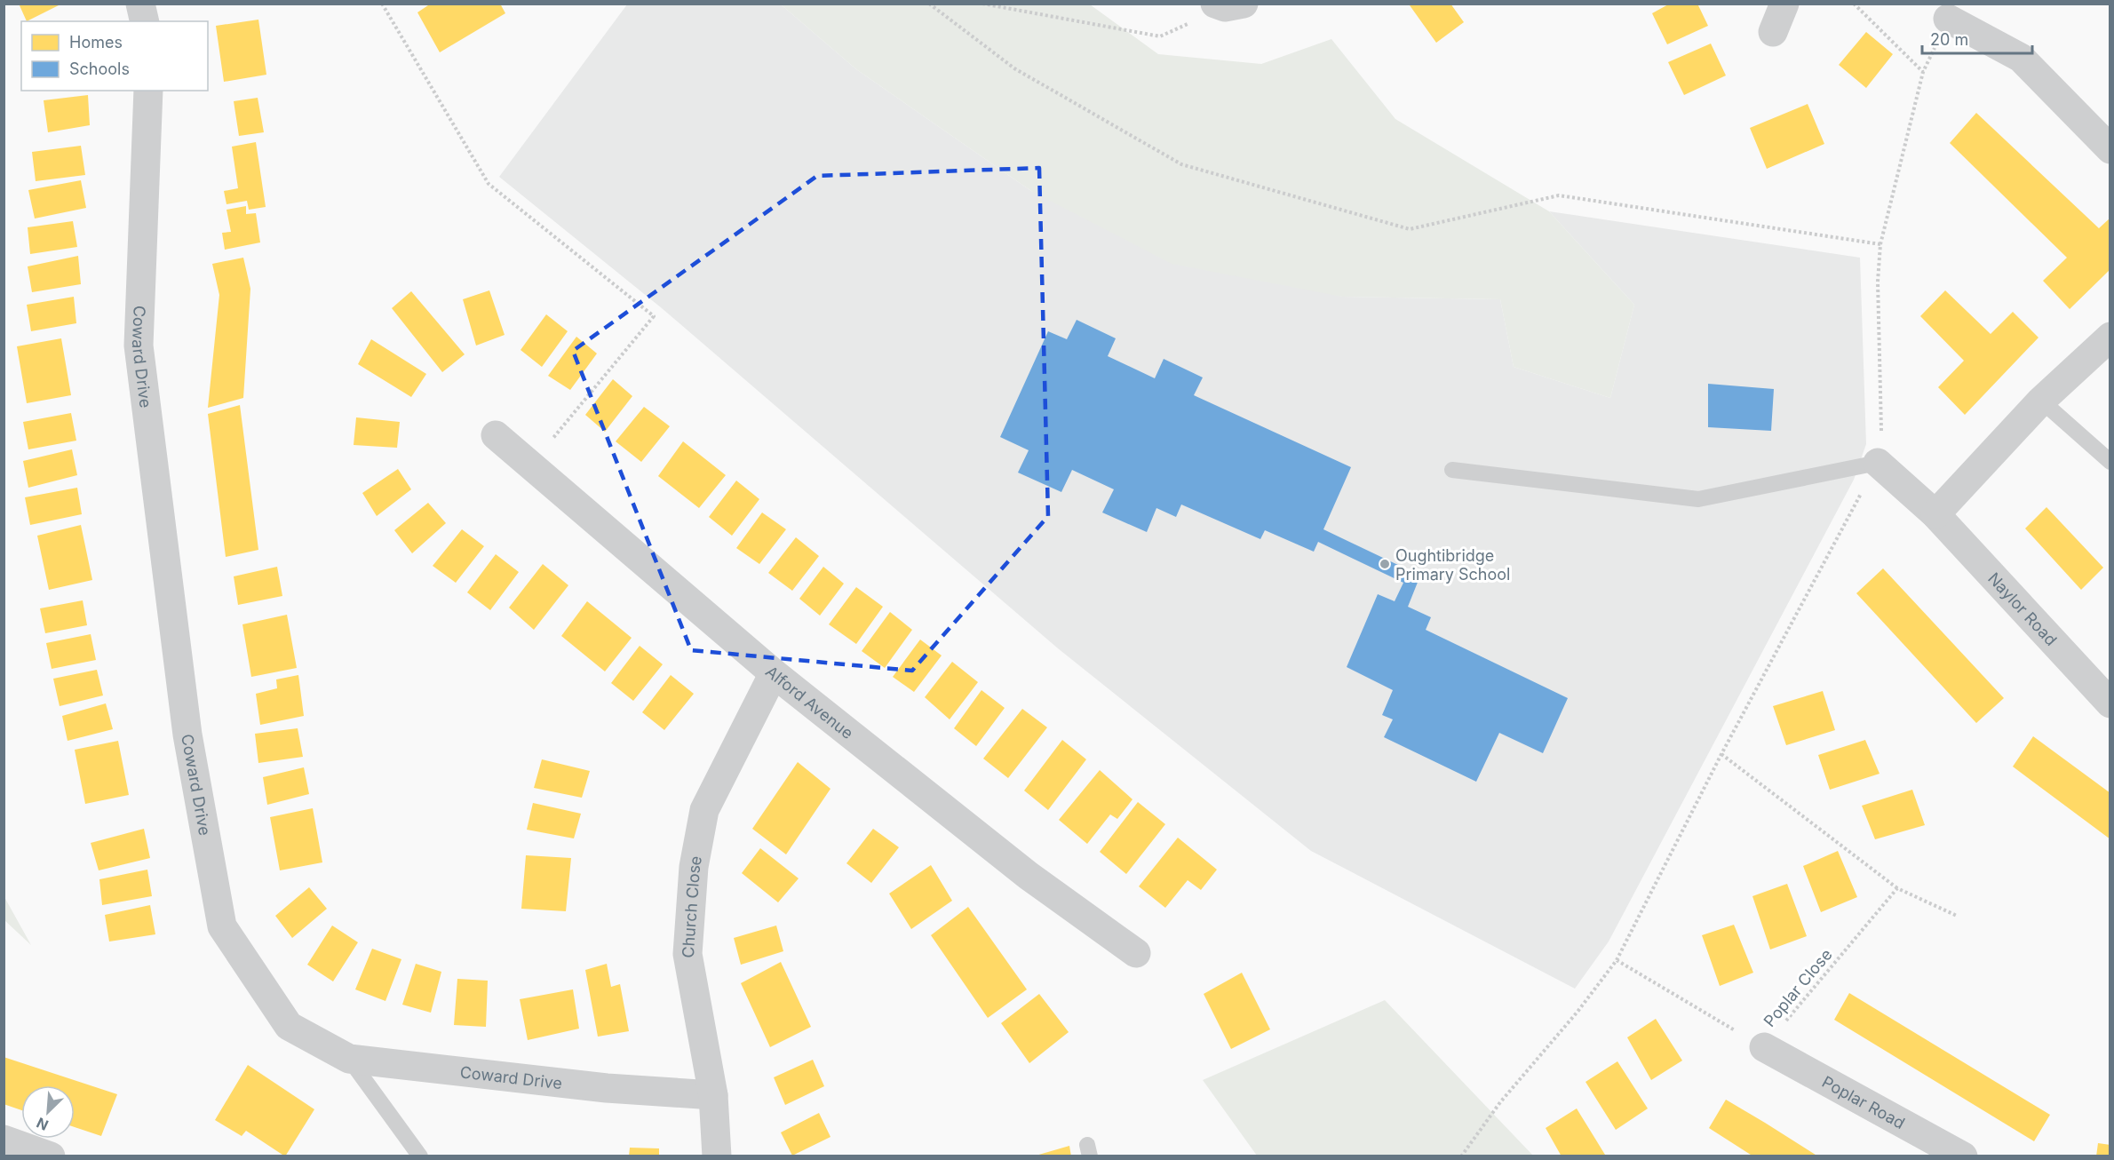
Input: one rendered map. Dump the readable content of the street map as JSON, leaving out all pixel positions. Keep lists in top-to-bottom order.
{
  "streets": {
    "street": [
      "Coward Drive",
      "Naylor Road",
      "Alford Avenue",
      "Church Close",
      "Poplar Road"
    ],
    "path": ["Poplar Close"]
  },
  "crossings": [
    ["Coward Drive", "Church Close"],
    ["Alford Avenue", "Church Close"],
    ["Poplar Close", "Poplar Road"]
  ],
  "places": ["Oughtibridge Primary School"],
  "legend": ["Homes", "Schools"],
  "scale_bar": "20 m",
  "north": "bottom left"
}
